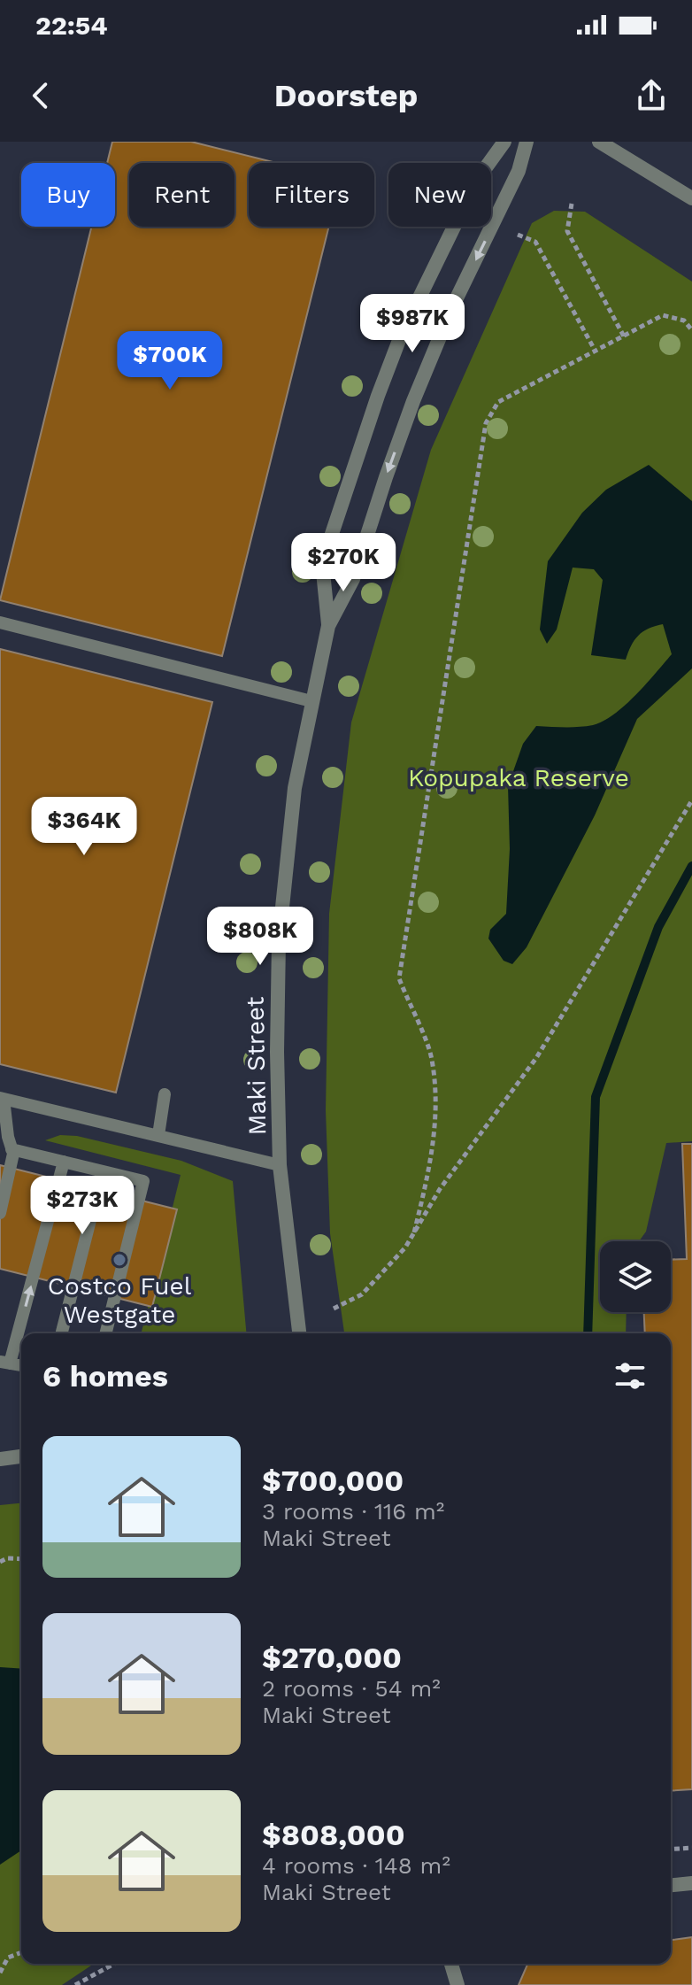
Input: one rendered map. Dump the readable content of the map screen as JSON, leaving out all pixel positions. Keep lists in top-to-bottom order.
{
  "streets": {
    "street": ["Maki Street"]
  },
  "parks": ["Kopupaka Reserve"],
  "places": ["Costco Fuel Westgate"],
  "page": {
    "status": "22:54",
    "header": "Doorstep",
    "chip": [
      "Buy",
      "Rent",
      "Filters",
      "New"
    ],
    "price": [
      "$987K",
      "$700K",
      "$270K",
      "$364K",
      "$808K",
      "$273K"
    ],
    "heading": "6 homes",
    "list": [
      {
        "name": "$700,000",
        "note": "3 rooms · 116 m² · Maki Street"
      },
      {
        "name": "$270,000",
        "note": "2 rooms · 54 m² · Maki Street"
      },
      {
        "name": "$808,000",
        "note": "4 rooms · 148 m² · Maki Street"
      }
    ]
  }
}
